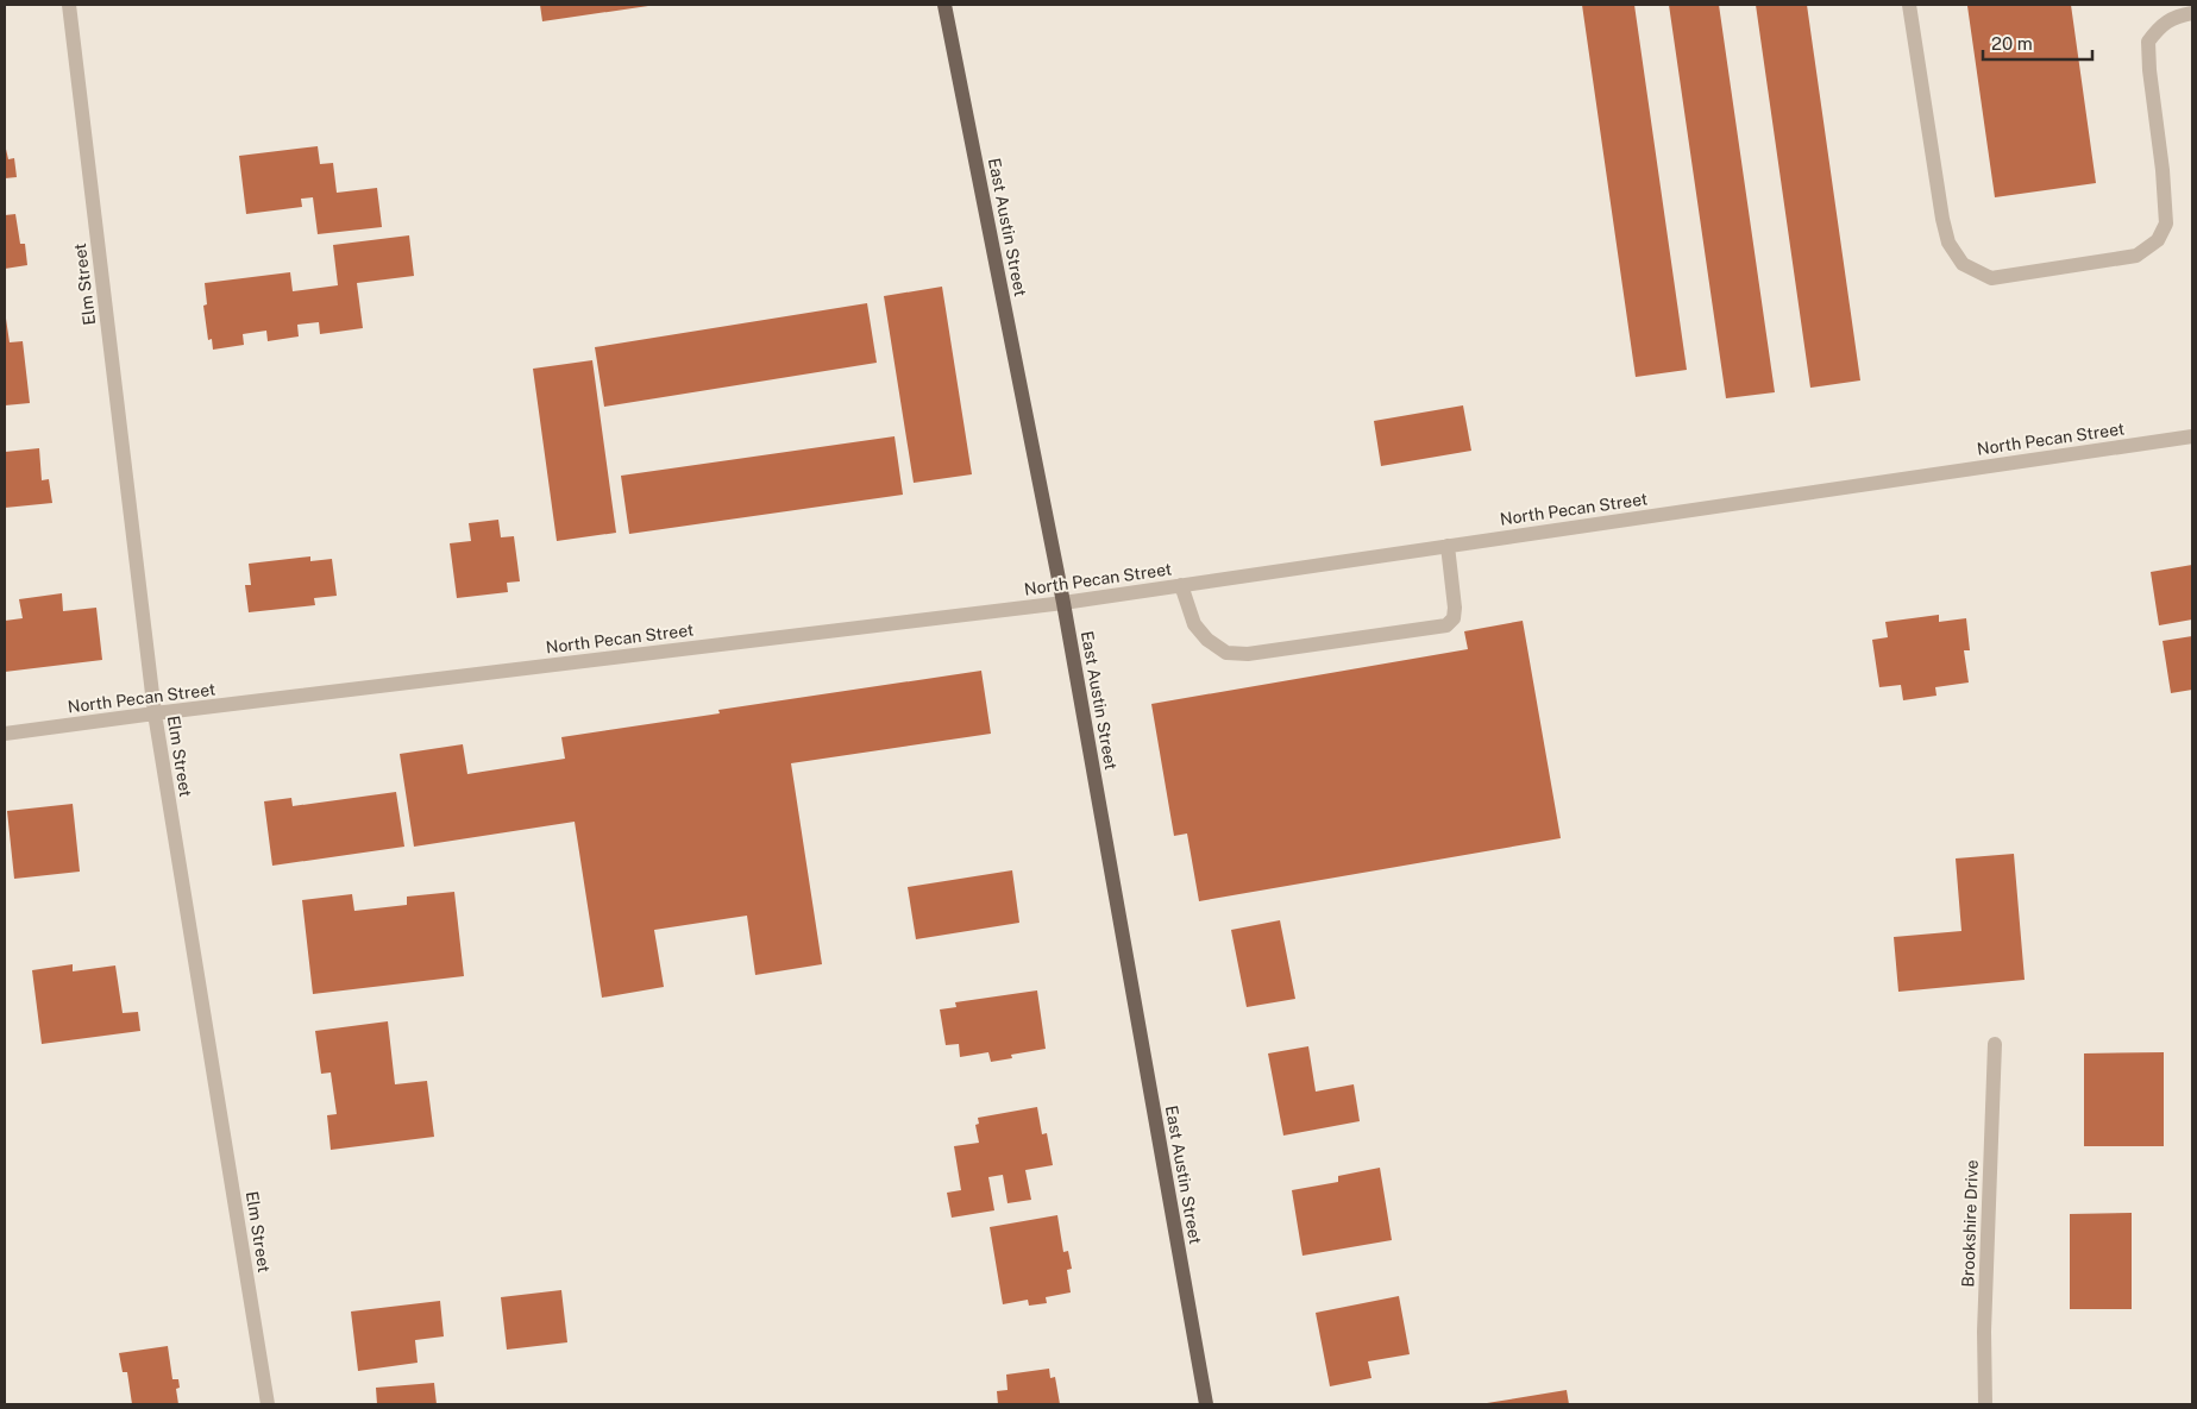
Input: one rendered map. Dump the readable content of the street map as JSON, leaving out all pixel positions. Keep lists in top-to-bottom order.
{
  "streets": {
    "main road": ["East Austin Street"],
    "street": ["Elm Street", "North Pecan Street", "Brookshire Drive"]
  },
  "crossings": [
    ["East Austin Street", "North Pecan Street"],
    ["Elm Street", "North Pecan Street"]
  ],
  "scale_bar": "20 m"
}
